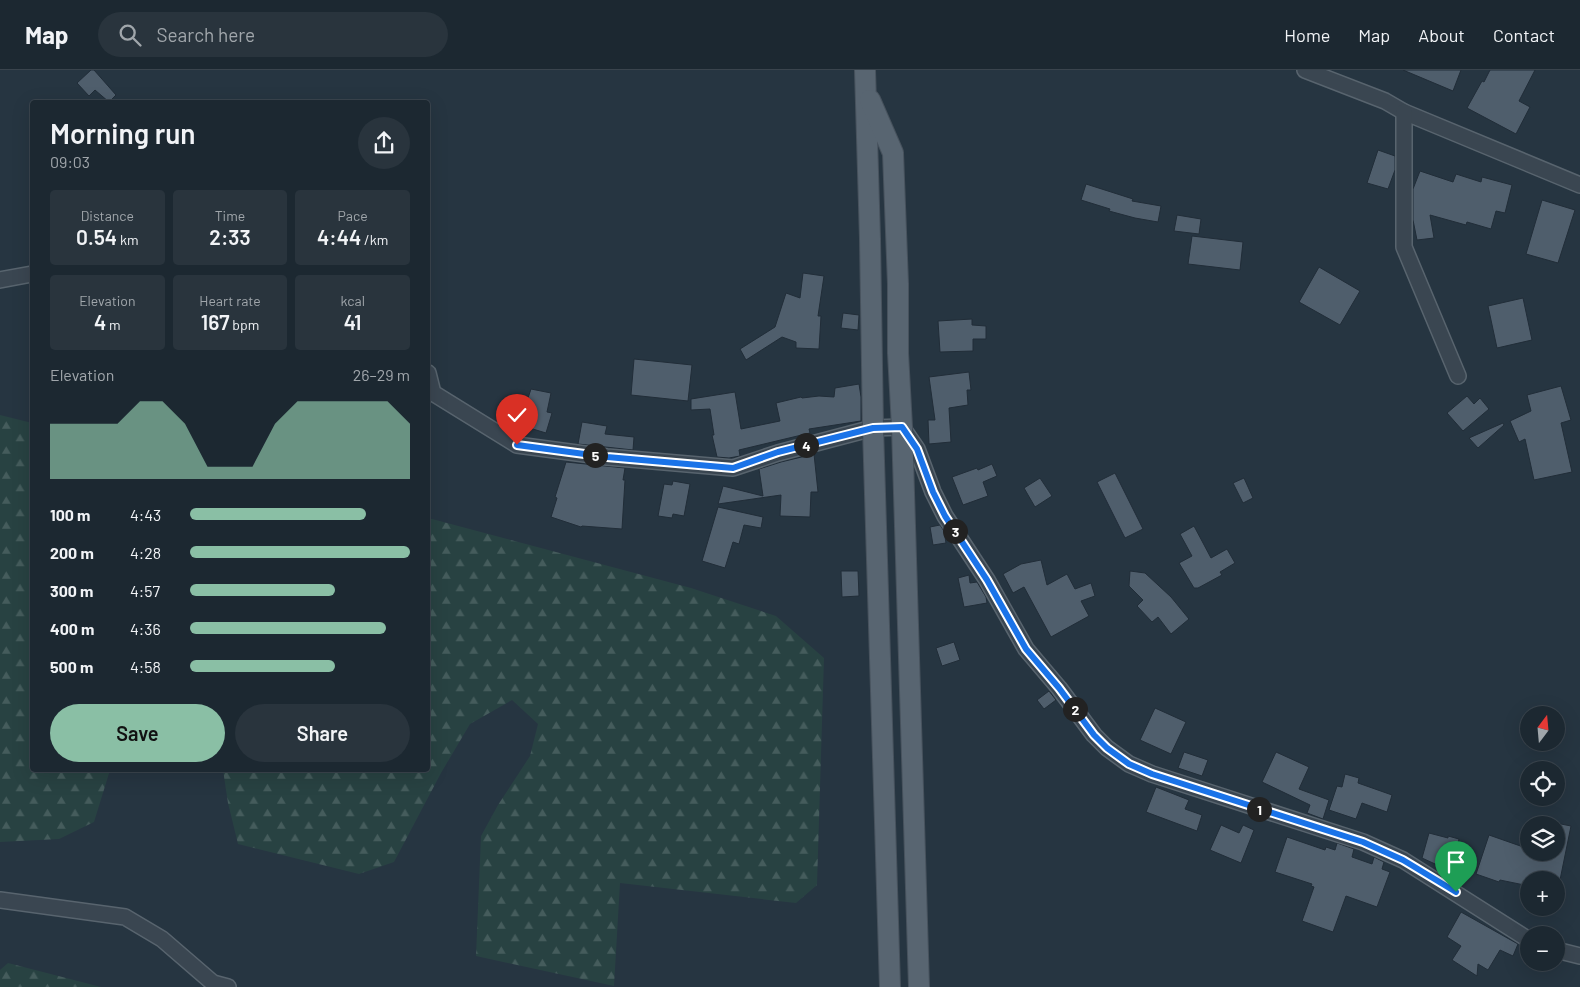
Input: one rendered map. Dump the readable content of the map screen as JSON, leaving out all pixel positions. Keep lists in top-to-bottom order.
{
  "north": "top",
  "page": {
    "header": "Map",
    "search": "Search here",
    "nav": [
      "Home",
      "Map",
      "About",
      "Contact"
    ],
    "heading": ["Morning run", "09:03"],
    "stats": [
      ["Distance", "0.54 km"],
      ["Time", "2:33"],
      ["Pace", "4:44 /km"],
      ["Elevation", "4 m"],
      ["Heart rate", "167 bpm"],
      ["kcal", "41"]
    ],
    "chart": ["Elevation", "26–29 m"],
    "pins": [
      "4",
      "5",
      "3",
      "2",
      "1"
    ],
    "list": [
      {
        "name": "100 m",
        "note": "4:43"
      },
      {
        "name": "200 m",
        "note": "4:28"
      },
      {
        "name": "300 m",
        "note": "4:57"
      },
      {
        "name": "400 m",
        "note": "4:36"
      },
      {
        "name": "500 m",
        "note": "4:58"
      }
    ],
    "buttons": ["Save", "Share"],
    "map_buttons": ["+", "−"]
  }
}
